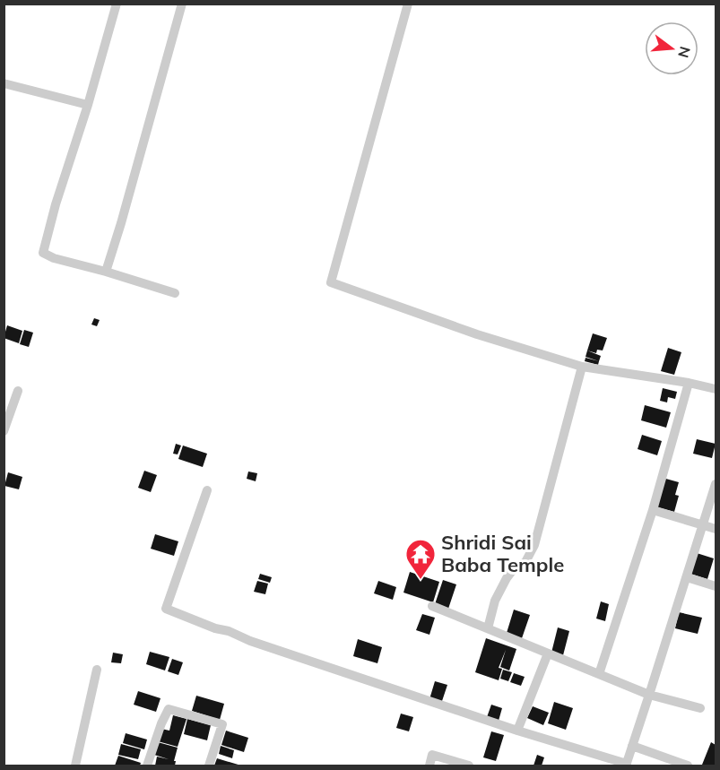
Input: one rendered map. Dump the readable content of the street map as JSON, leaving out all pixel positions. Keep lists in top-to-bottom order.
{
  "places": {
    "temple": ["Shridi Sai Baba Temple"]
  },
  "north": "right"
}
